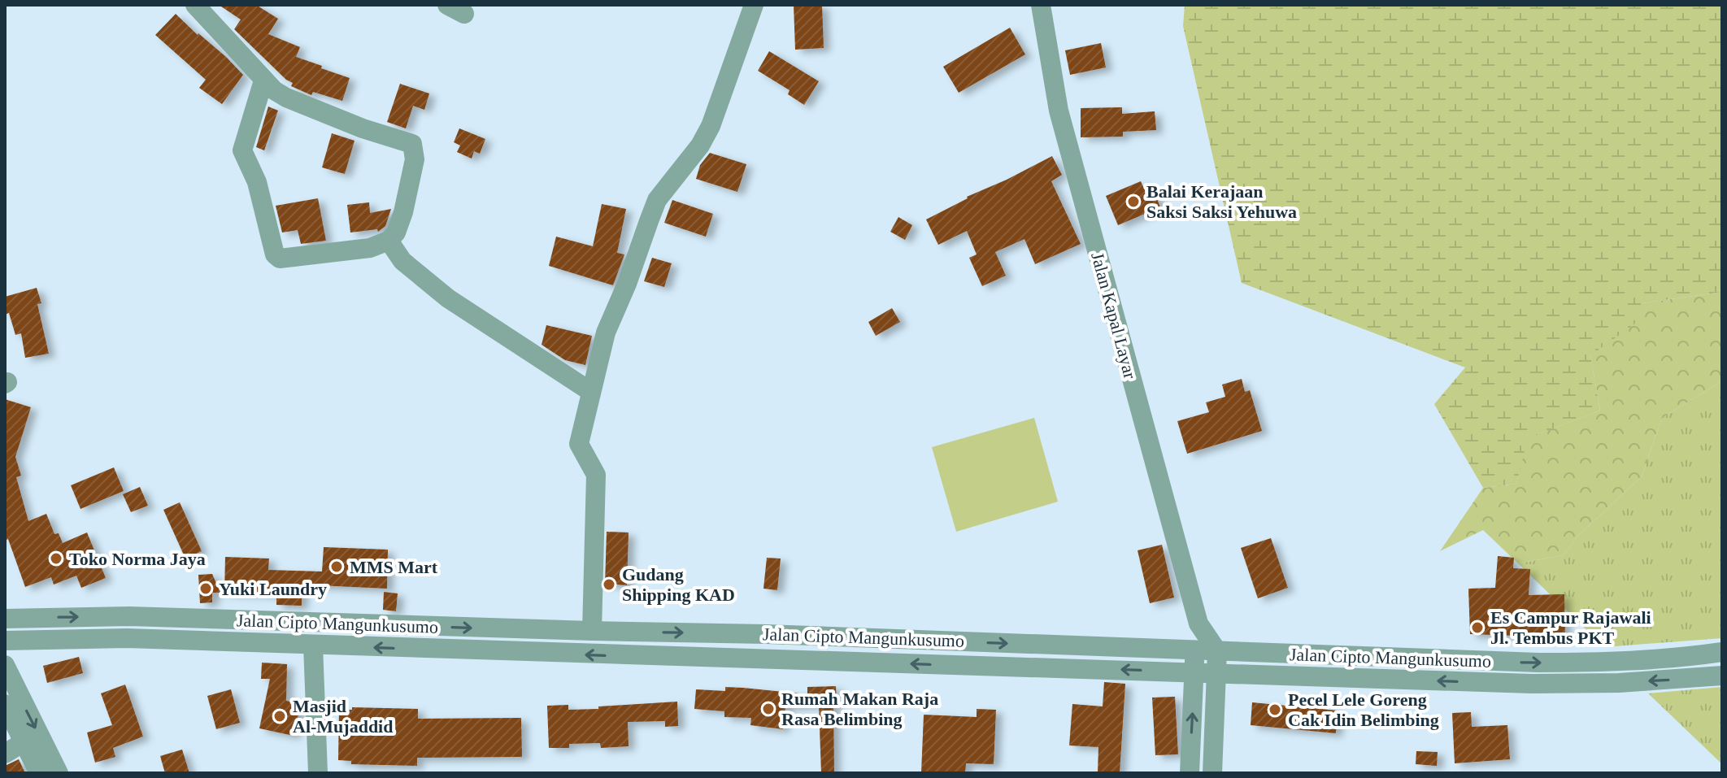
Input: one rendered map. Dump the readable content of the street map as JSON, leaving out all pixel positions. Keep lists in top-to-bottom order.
{
  "streets": {
    "street": ["Jalan Kapal Layar", "Jalan Cipto Mangunkusumo"]
  },
  "places": [
    "Balai Kerajaan Saksi Saksi Yehuwa",
    "Toko Norma Jaya",
    "MMS Mart",
    "Gudang Shipping KAD",
    "Yuki Laundry",
    "Es Campur Rajawali Jl. Tembus PKT",
    "Rumah Makan Raja Rasa Belimbing",
    "Pecel Lele Goreng Cak Idin Belimbing",
    "Masjid Al-Mujaddid"
  ]
}
